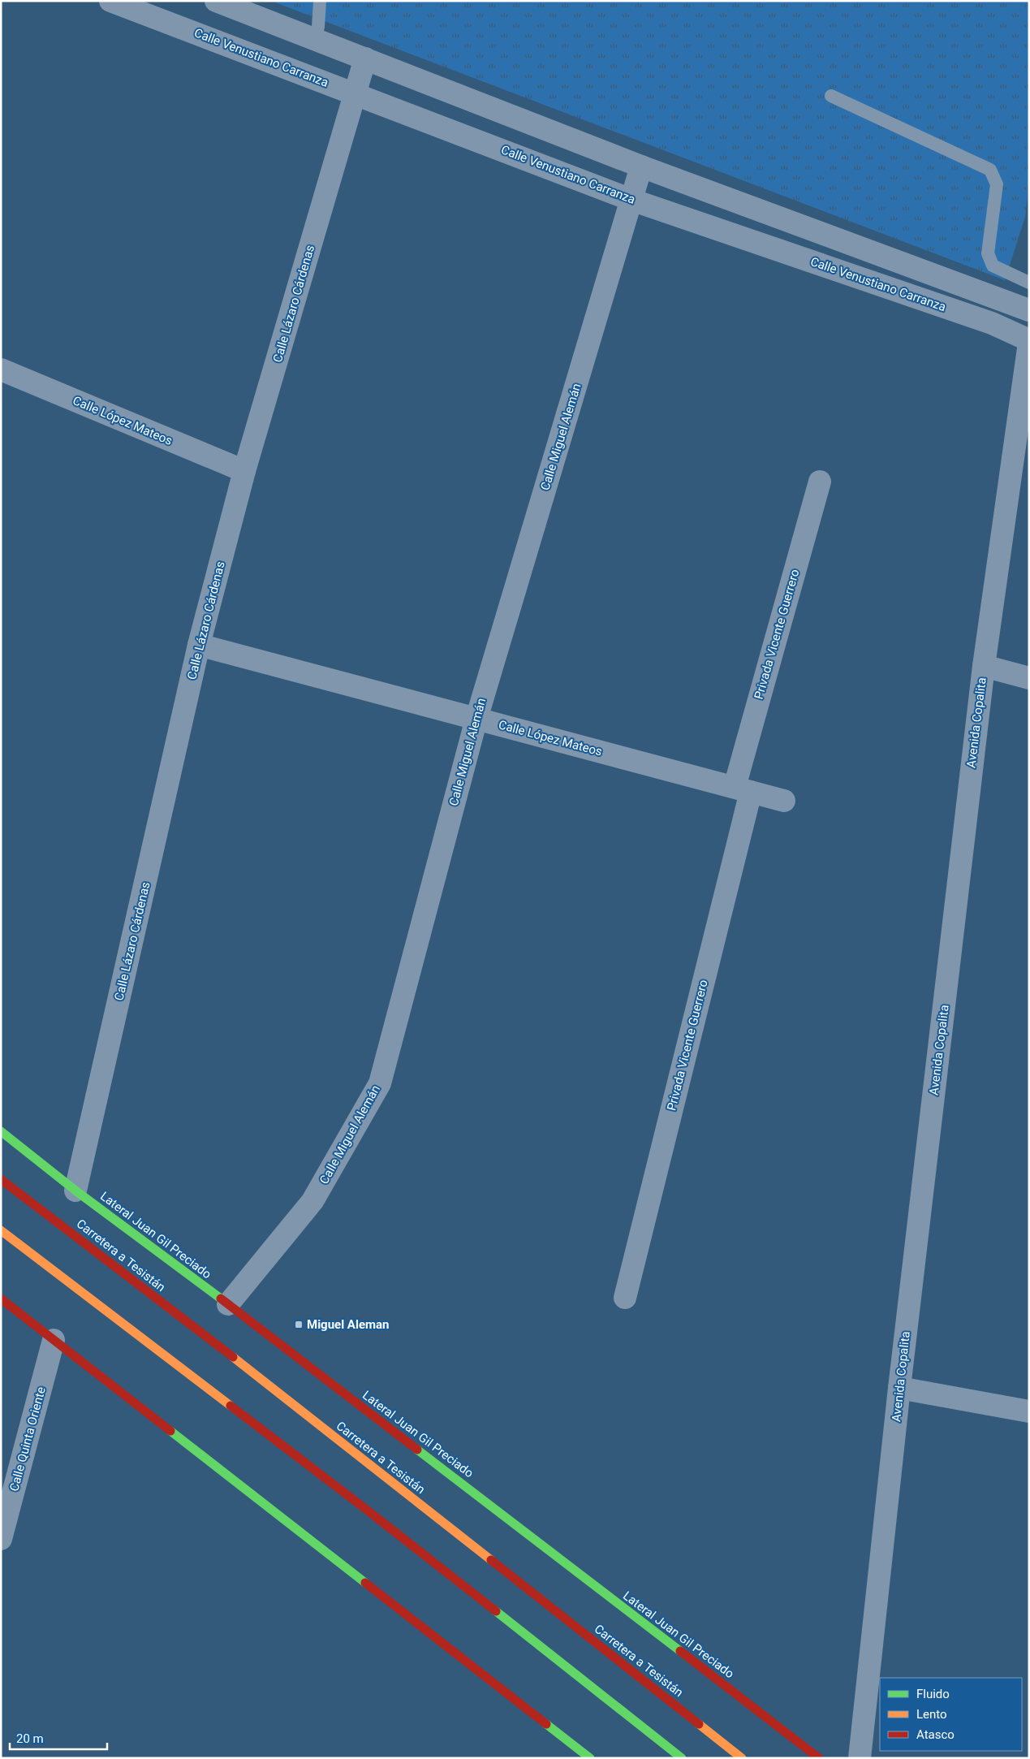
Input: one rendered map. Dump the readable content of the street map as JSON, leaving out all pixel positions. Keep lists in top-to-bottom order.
{
  "streets": {
    "main road": ["Lateral Juan Gil Preciado", "Carretera a Tesistán"],
    "street": [
      "Calle Venustiano Carranza",
      "Calle Lázaro Cárdenas",
      "Calle López Mateos",
      "Calle Miguel Alemán",
      "Privada Vicente Guerrero",
      "Avenida Copalita",
      "Calle Quinta Oriente"
    ]
  },
  "crossings": [
    ["Calle Venustiano Carranza", "Calle Lázaro Cárdenas"],
    ["Calle Venustiano Carranza", "Calle Miguel Alemán"],
    ["Calle Venustiano Carranza", "Avenida Copalita"],
    ["Calle Lázaro Cárdenas", "Calle López Mateos"],
    ["Calle Lázaro Cárdenas", "Lateral Juan Gil Preciado"],
    ["Calle López Mateos", "Calle Miguel Alemán"],
    ["Calle López Mateos", "Privada Vicente Guerrero"],
    ["Calle Miguel Alemán", "Lateral Juan Gil Preciado"]
  ],
  "places": {
    "transit": ["Miguel Aleman"]
  },
  "legend": ["Fluido", "Lento", "Atasco"],
  "scale_bar": "20 m"
}
